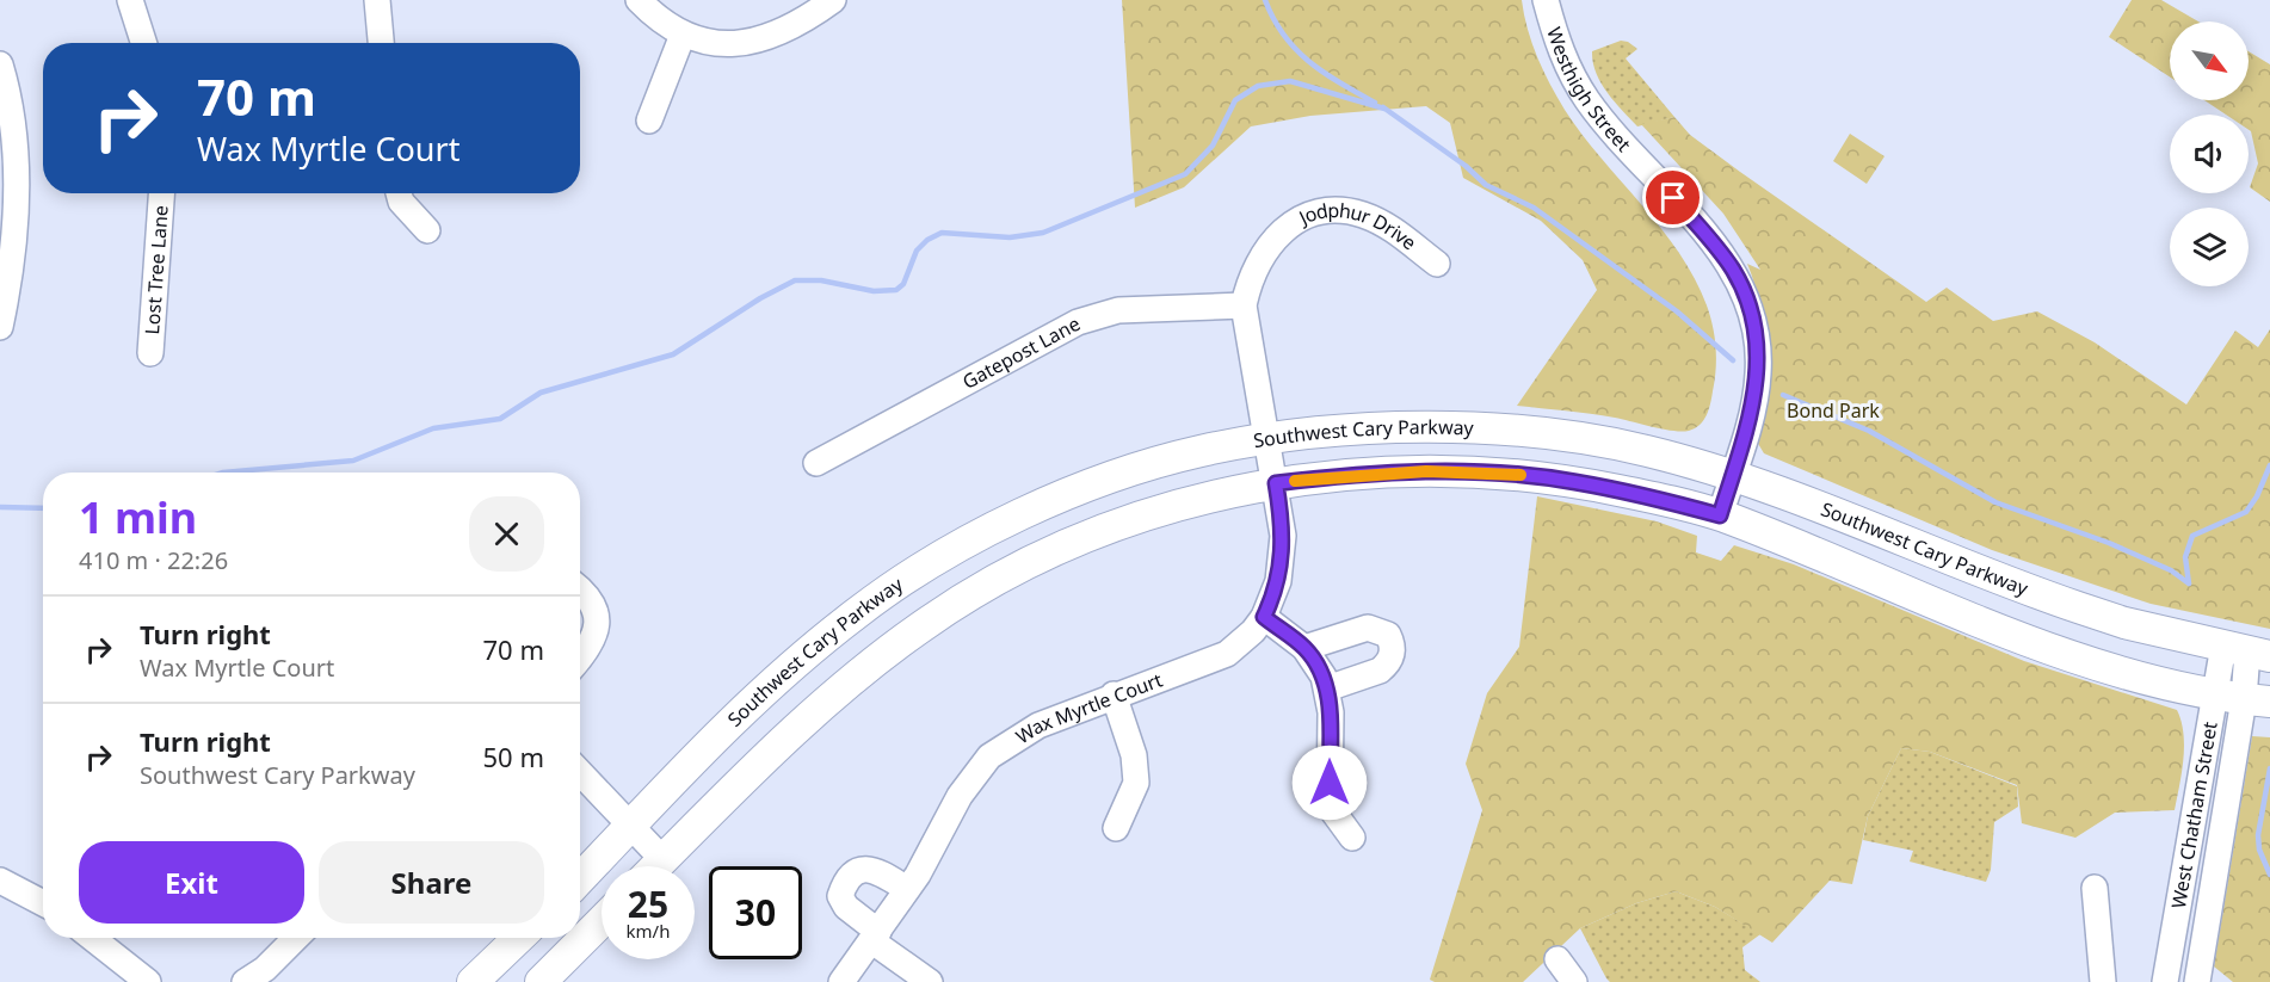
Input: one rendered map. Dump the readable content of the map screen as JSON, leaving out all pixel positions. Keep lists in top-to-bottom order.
{
  "streets": {
    "main road": ["Southwest Cary Parkway"],
    "street": [
      "Westhigh Street",
      "Jodphur Drive",
      "Lost Tree Lane",
      "Gatepost Lane",
      "Wax Myrtle Court",
      "West Chatham Street"
    ]
  },
  "crossings": [
    ["Westhigh Street", "Southwest Cary Parkway"],
    ["Jodphur Drive", "Gatepost Lane"],
    ["Jodphur Drive", "Southwest Cary Parkway"],
    ["Jodphur Drive", "Wax Myrtle Court"],
    ["Southwest Cary Parkway", "Wax Myrtle Court"],
    ["Southwest Cary Parkway", "West Chatham Street"]
  ],
  "parks": ["Bond Park"],
  "north": "bottom right",
  "page": {
    "turn": ["70 m", "Wax Myrtle Court"],
    "heading": ["1 min", "410 m · 22:26"],
    "list": [
      {
        "name": "Turn right",
        "note": "Wax Myrtle Court",
        "value": "70 m"
      },
      {
        "name": "Turn right",
        "note": "Southwest Cary Parkway",
        "value": "50 m"
      }
    ],
    "buttons": ["Exit", "Share"],
    "speed": "25 km/h",
    "limit": "30"
  }
}
